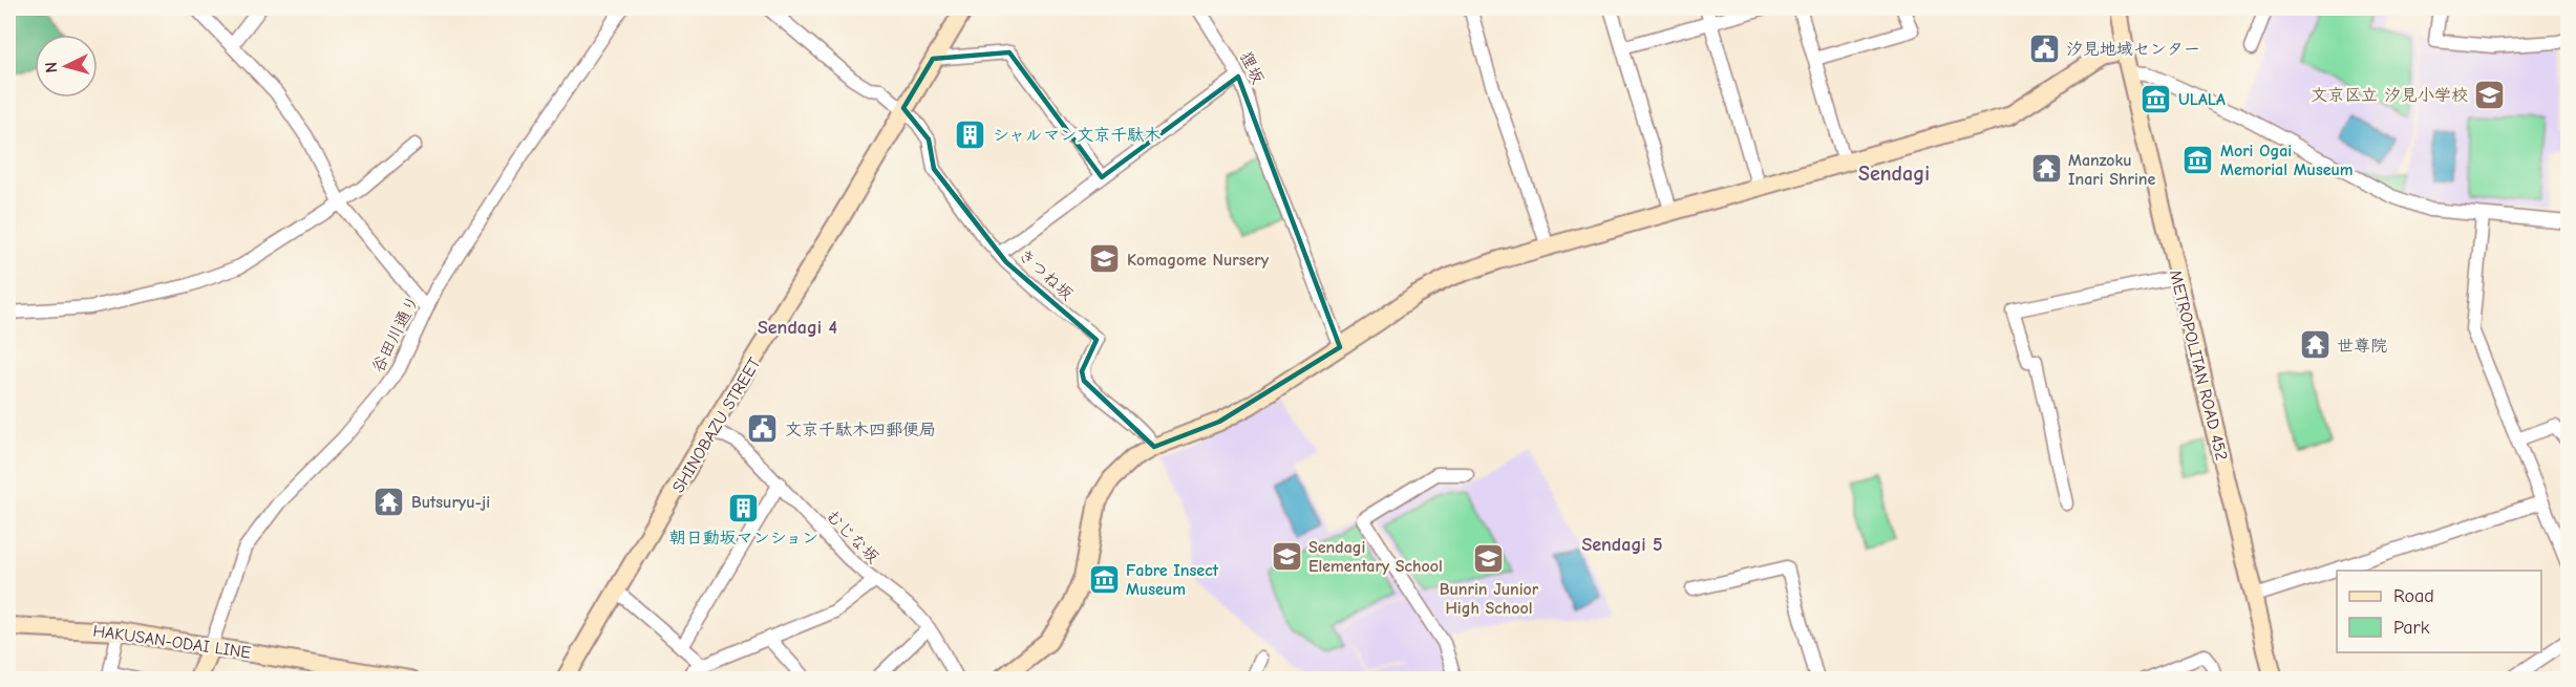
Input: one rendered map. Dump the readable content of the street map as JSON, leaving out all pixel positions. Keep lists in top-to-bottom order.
{
  "streets": {
    "main road": ["METROPOLITAN ROAD 452", "SHINOBAZU STREET", "HAKUSAN-ODAI LINE"],
    "street": [
      "狸坂",
      "きつね坂",
      "谷田川通り",
      "むじな坂"
    ]
  },
  "crossings": [
    ["きつね坂", "SHINOBAZU STREET"],
    ["谷田川通り", "HAKUSAN-ODAI LINE"],
    ["SHINOBAZU STREET", "むじな坂"]
  ],
  "districts": ["Sendagi", "Sendagi 4", "Sendagi 5"],
  "places": {
    "public building": ["汐見地域センター", "文京千駄木四郵便局"],
    "school or university": [
      "文京区立 汐見小学校",
      "Komagome Nursery",
      "Sendagi Elementary School",
      "Bunrin Junior High School"
    ],
    "museum": ["ULALA", "Mori Ogai Memorial Museum", "Fabre Insect Museum"],
    "building": ["シャルマン文京千駄木", "朝日動坂マンション"],
    "temple": ["Manzoku Inari Shrine", "世尊院", "Butsuryu-ji"]
  },
  "legend": ["Road", "Park"],
  "north": "left"
}
